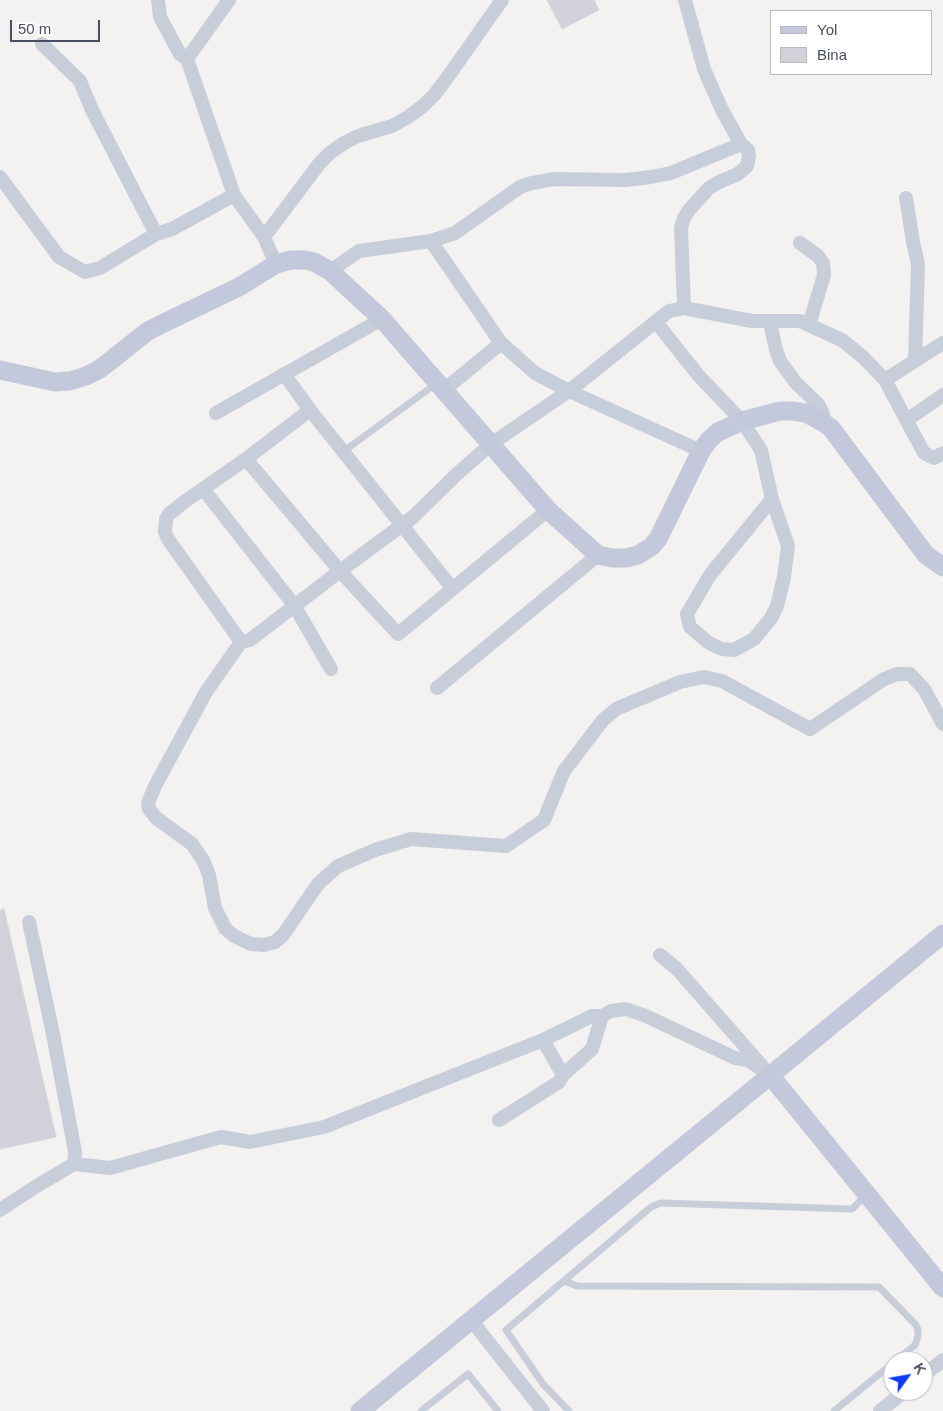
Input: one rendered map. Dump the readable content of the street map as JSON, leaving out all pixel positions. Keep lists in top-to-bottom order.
{
  "legend": ["Yol", "Bina"],
  "scale_bar": "50 m",
  "north": "top right"
}
